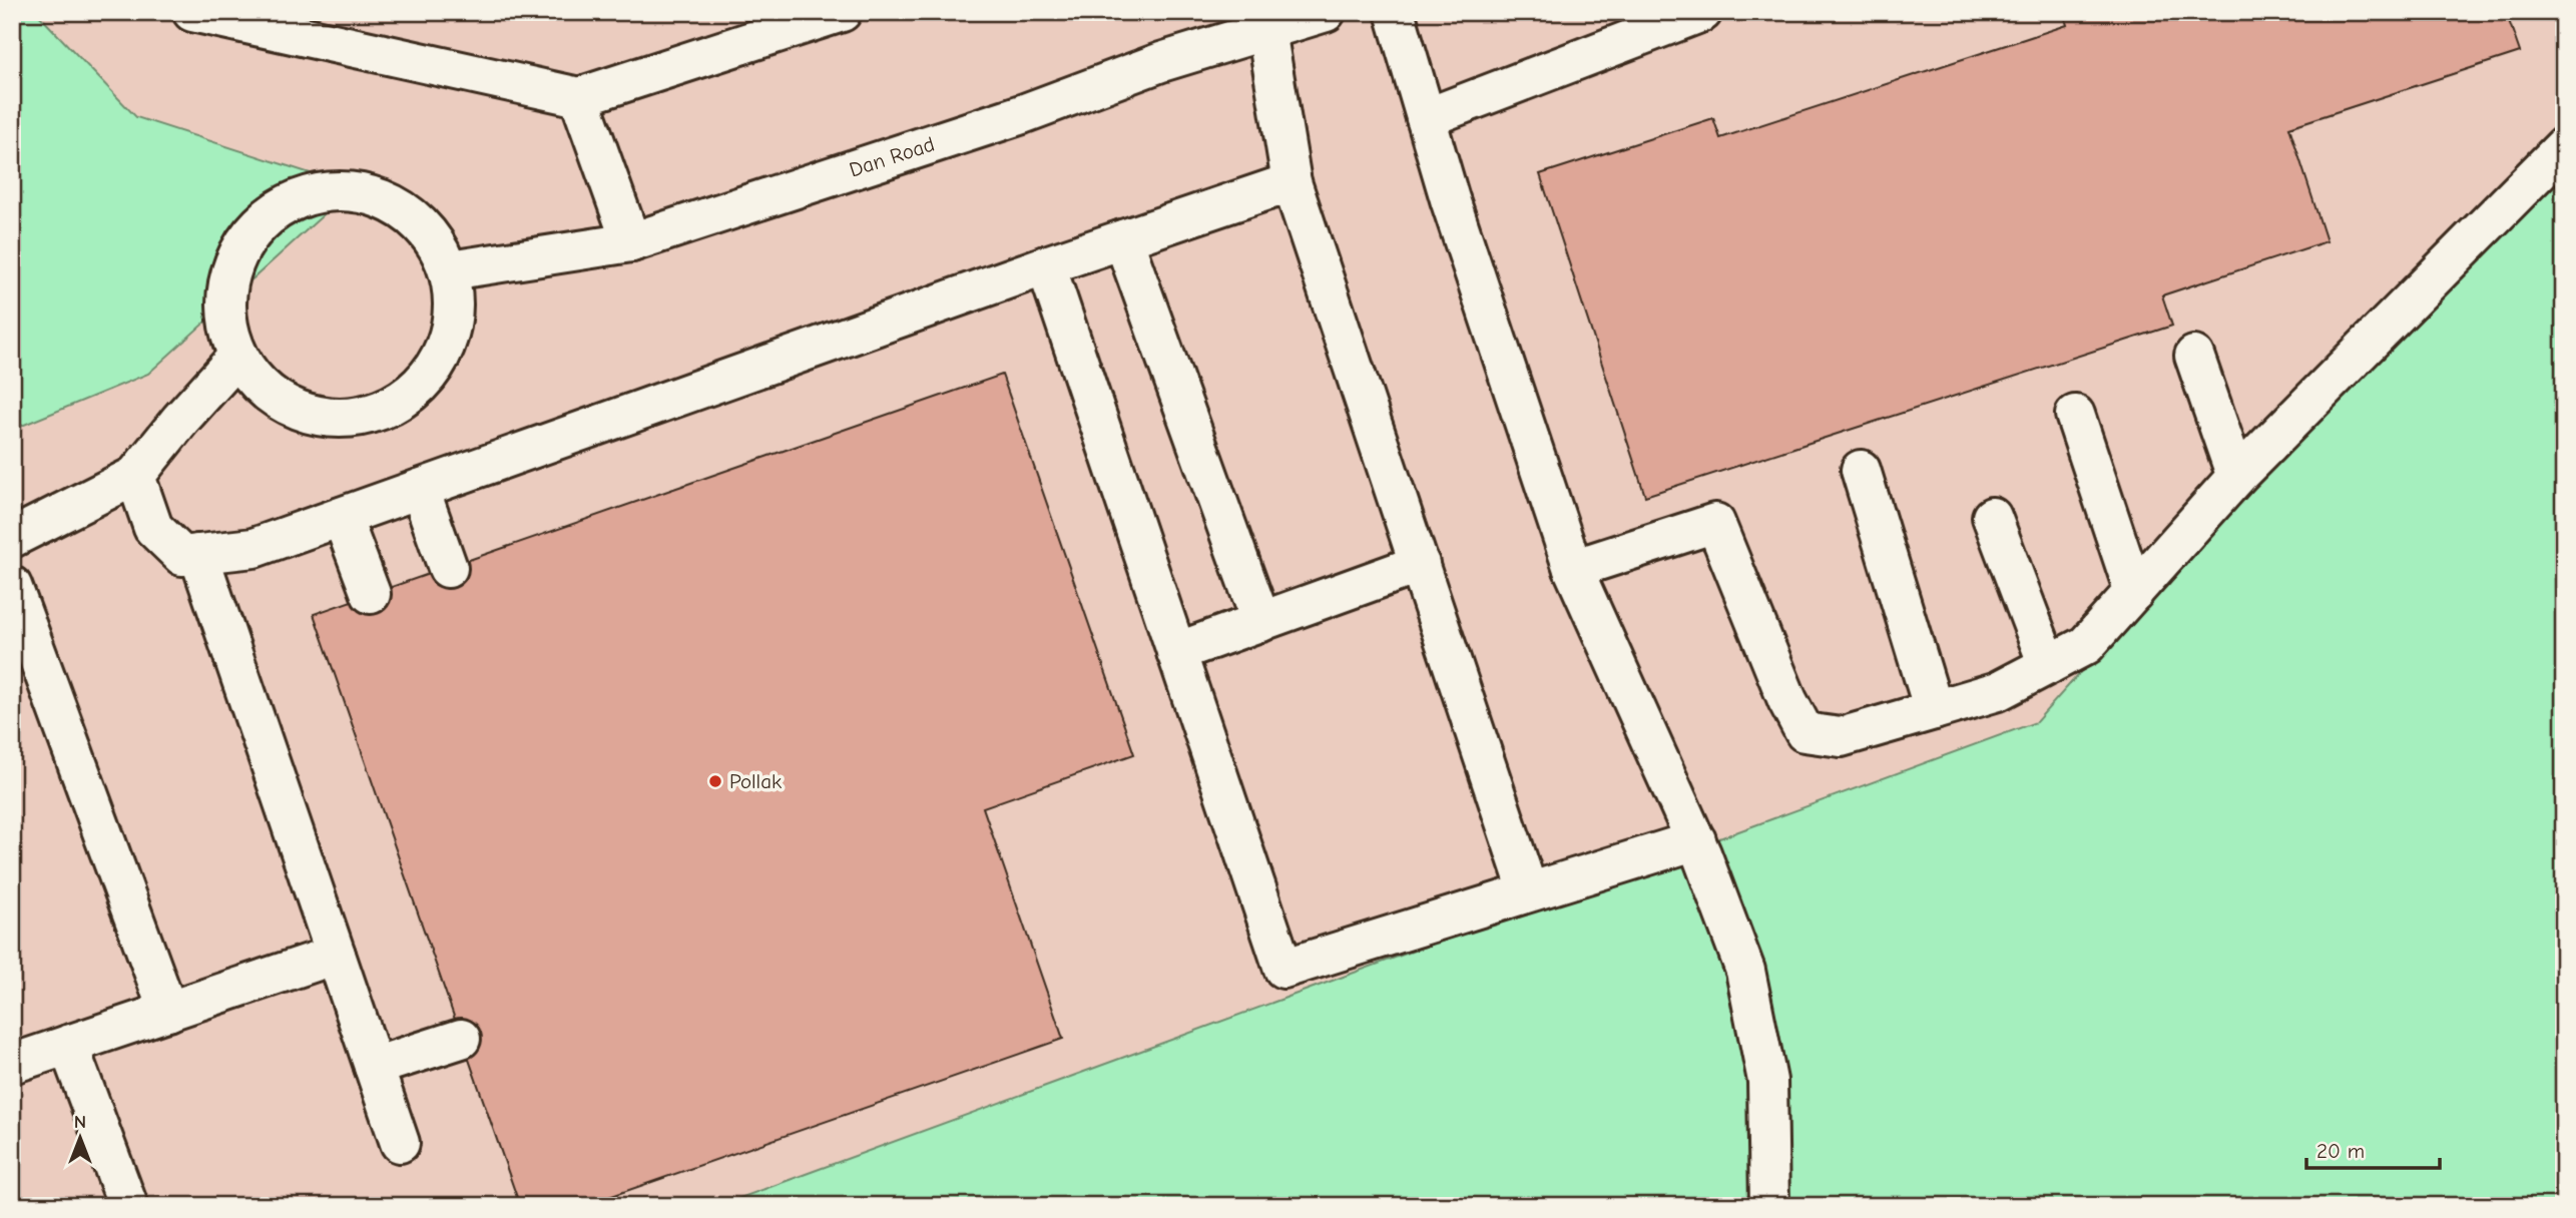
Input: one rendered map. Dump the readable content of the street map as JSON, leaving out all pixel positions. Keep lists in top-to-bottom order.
{
  "streets": {
    "street": ["Dan Road"]
  },
  "places": ["Pollak"],
  "scale_bar": "20 m",
  "north": "top"
}
